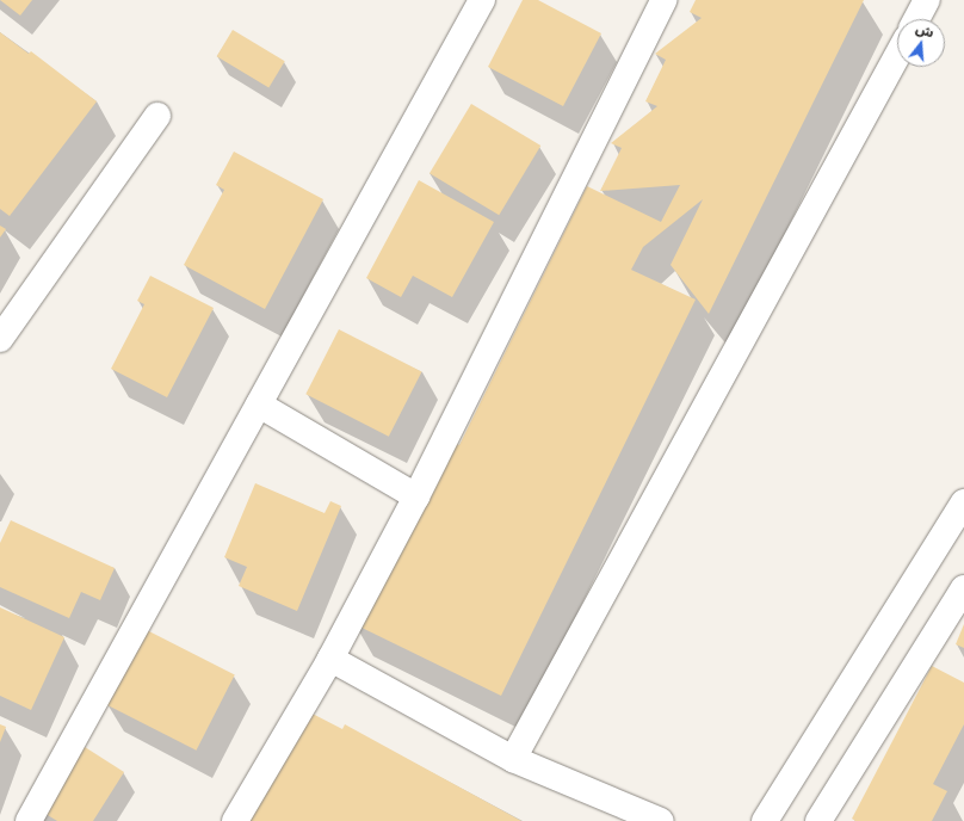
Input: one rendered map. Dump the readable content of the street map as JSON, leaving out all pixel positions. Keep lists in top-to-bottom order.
{
  "north": "top"
}
